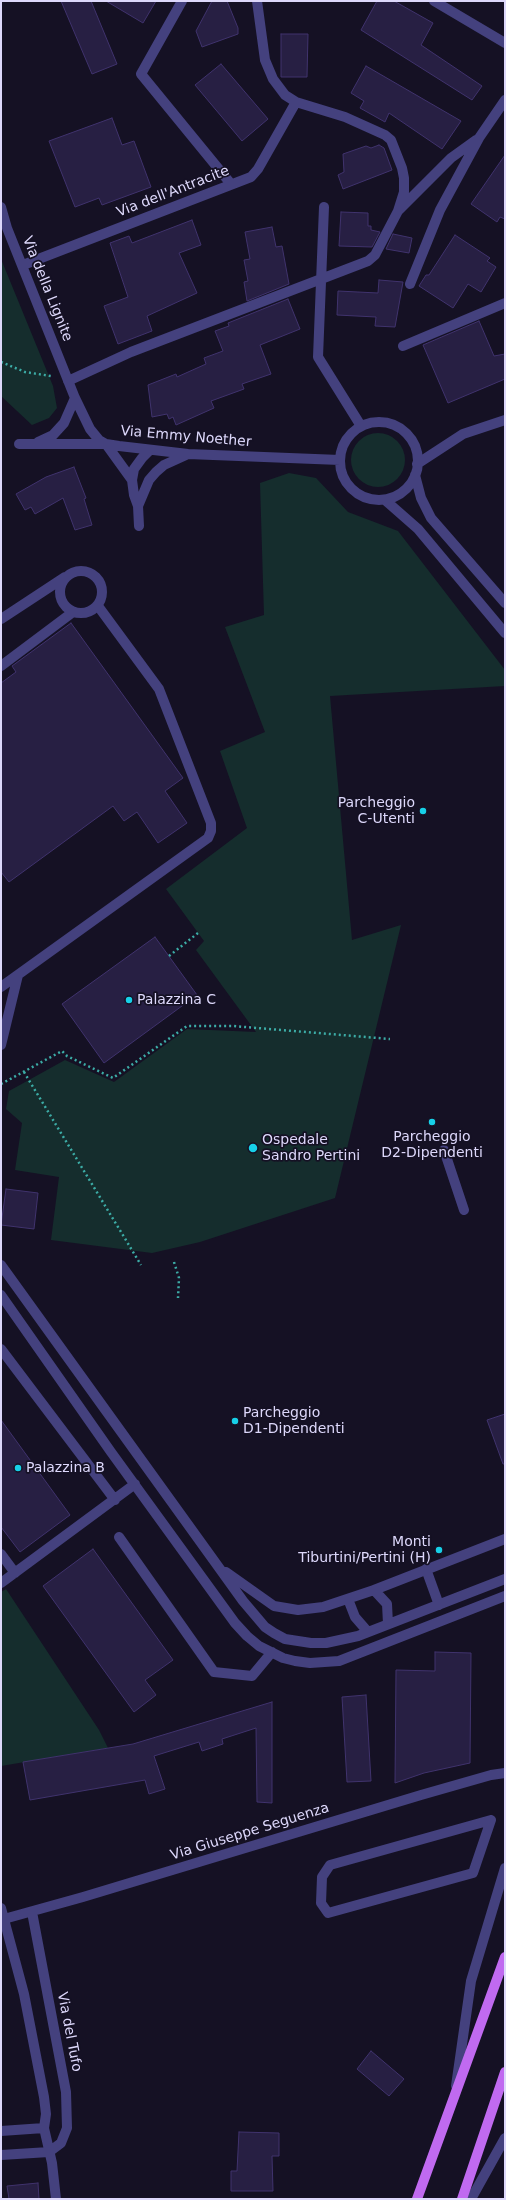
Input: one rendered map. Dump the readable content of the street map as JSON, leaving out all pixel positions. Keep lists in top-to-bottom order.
{
  "streets": {
    "street": [
      "Via dell'Antracite",
      "Via della Lignite",
      "Via Emmy Noether",
      "Via Giuseppe Seguenza",
      "Via del Tufo"
    ]
  },
  "crossings": [
    ["Via dell'Antracite", "Via della Lignite"],
    ["Via della Lignite", "Via Emmy Noether"],
    ["Via Giuseppe Seguenza", "Via del Tufo"]
  ],
  "places": [
    "Parcheggio C-Utenti",
    "Palazzina C",
    "Parcheggio D2-Dipendenti",
    "Ospedale Sandro Pertini",
    "Parcheggio D1-Dipendenti",
    "Palazzina B",
    "Monti Tiburtini/Pertini (H)"
  ]
}
